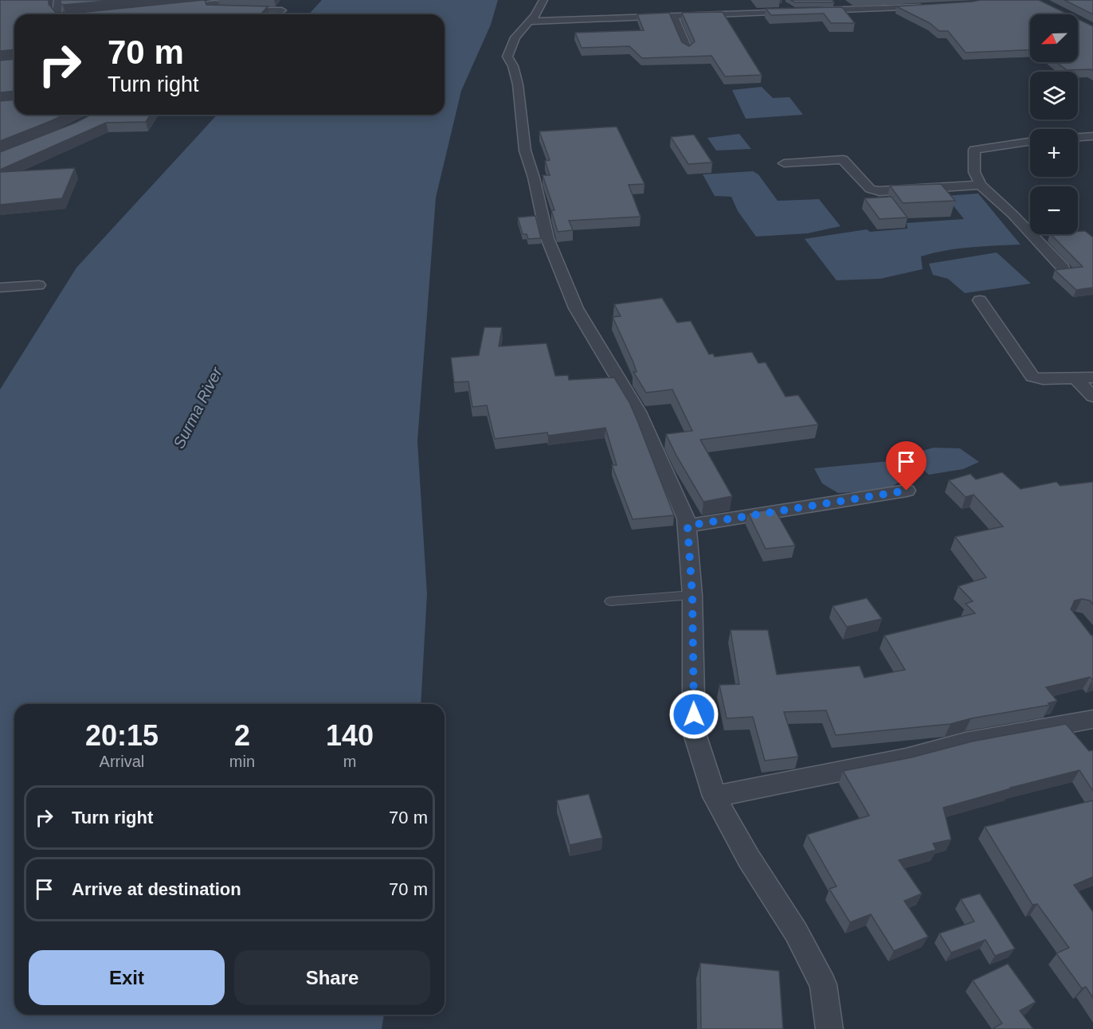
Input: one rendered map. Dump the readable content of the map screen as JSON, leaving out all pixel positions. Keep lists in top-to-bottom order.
{
  "water": ["Surma River"],
  "north": "bottom left",
  "page": {
    "map_buttons": ["+", "−"],
    "turn": ["70 m", "Turn right"],
    "eta": [
      "20:15",
      "Arrival",
      "2",
      "min",
      "140",
      "m"
    ],
    "list": [
      {
        "name": "Turn right",
        "value": "70 m"
      },
      {
        "name": "Arrive at destination",
        "value": "70 m"
      }
    ],
    "buttons": ["Exit", "Share"]
  }
}
